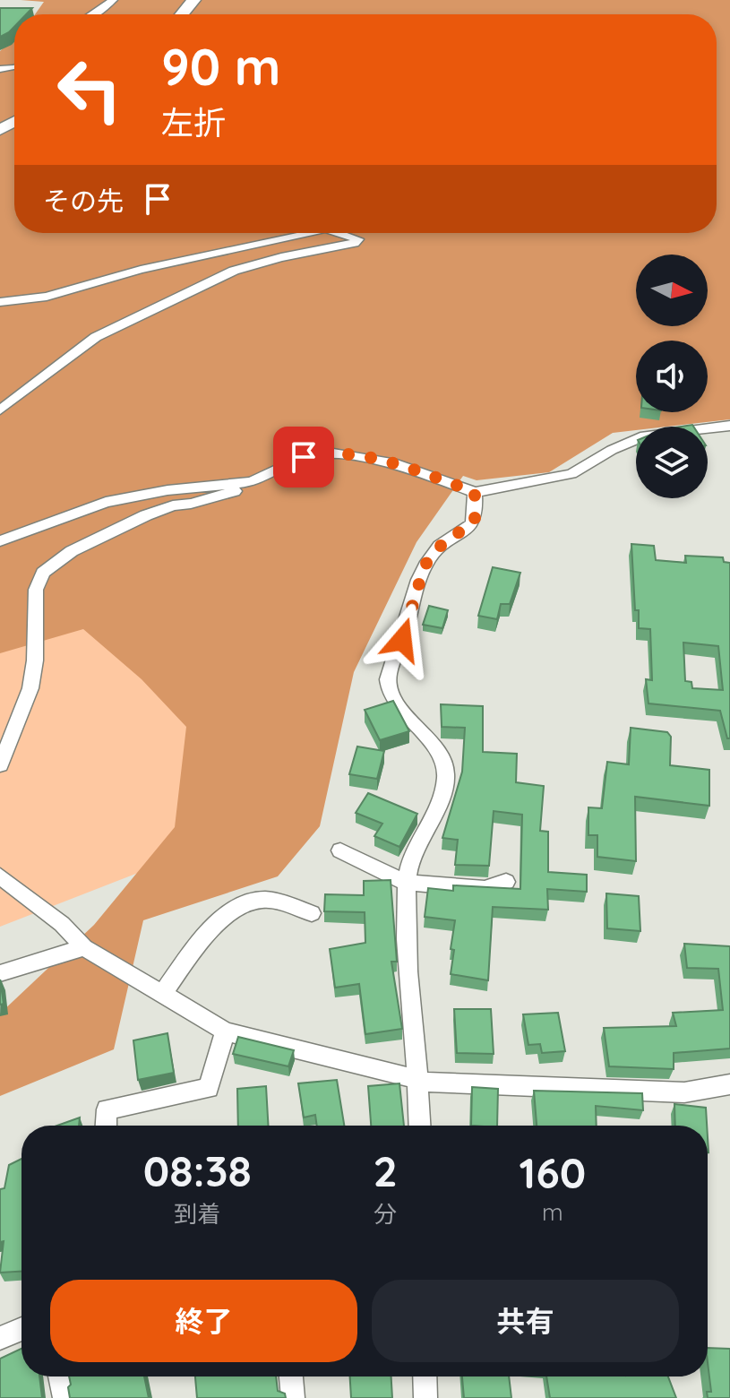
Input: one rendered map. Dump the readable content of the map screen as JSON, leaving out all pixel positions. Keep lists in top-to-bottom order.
{
  "north": "right",
  "page": {
    "turn": ["90 m", "左折"],
    "then": "その先",
    "eta": [
      "08:38",
      "到着",
      "2",
      "分",
      "160",
      "m"
    ],
    "buttons": ["終了", "共有"]
  }
}
